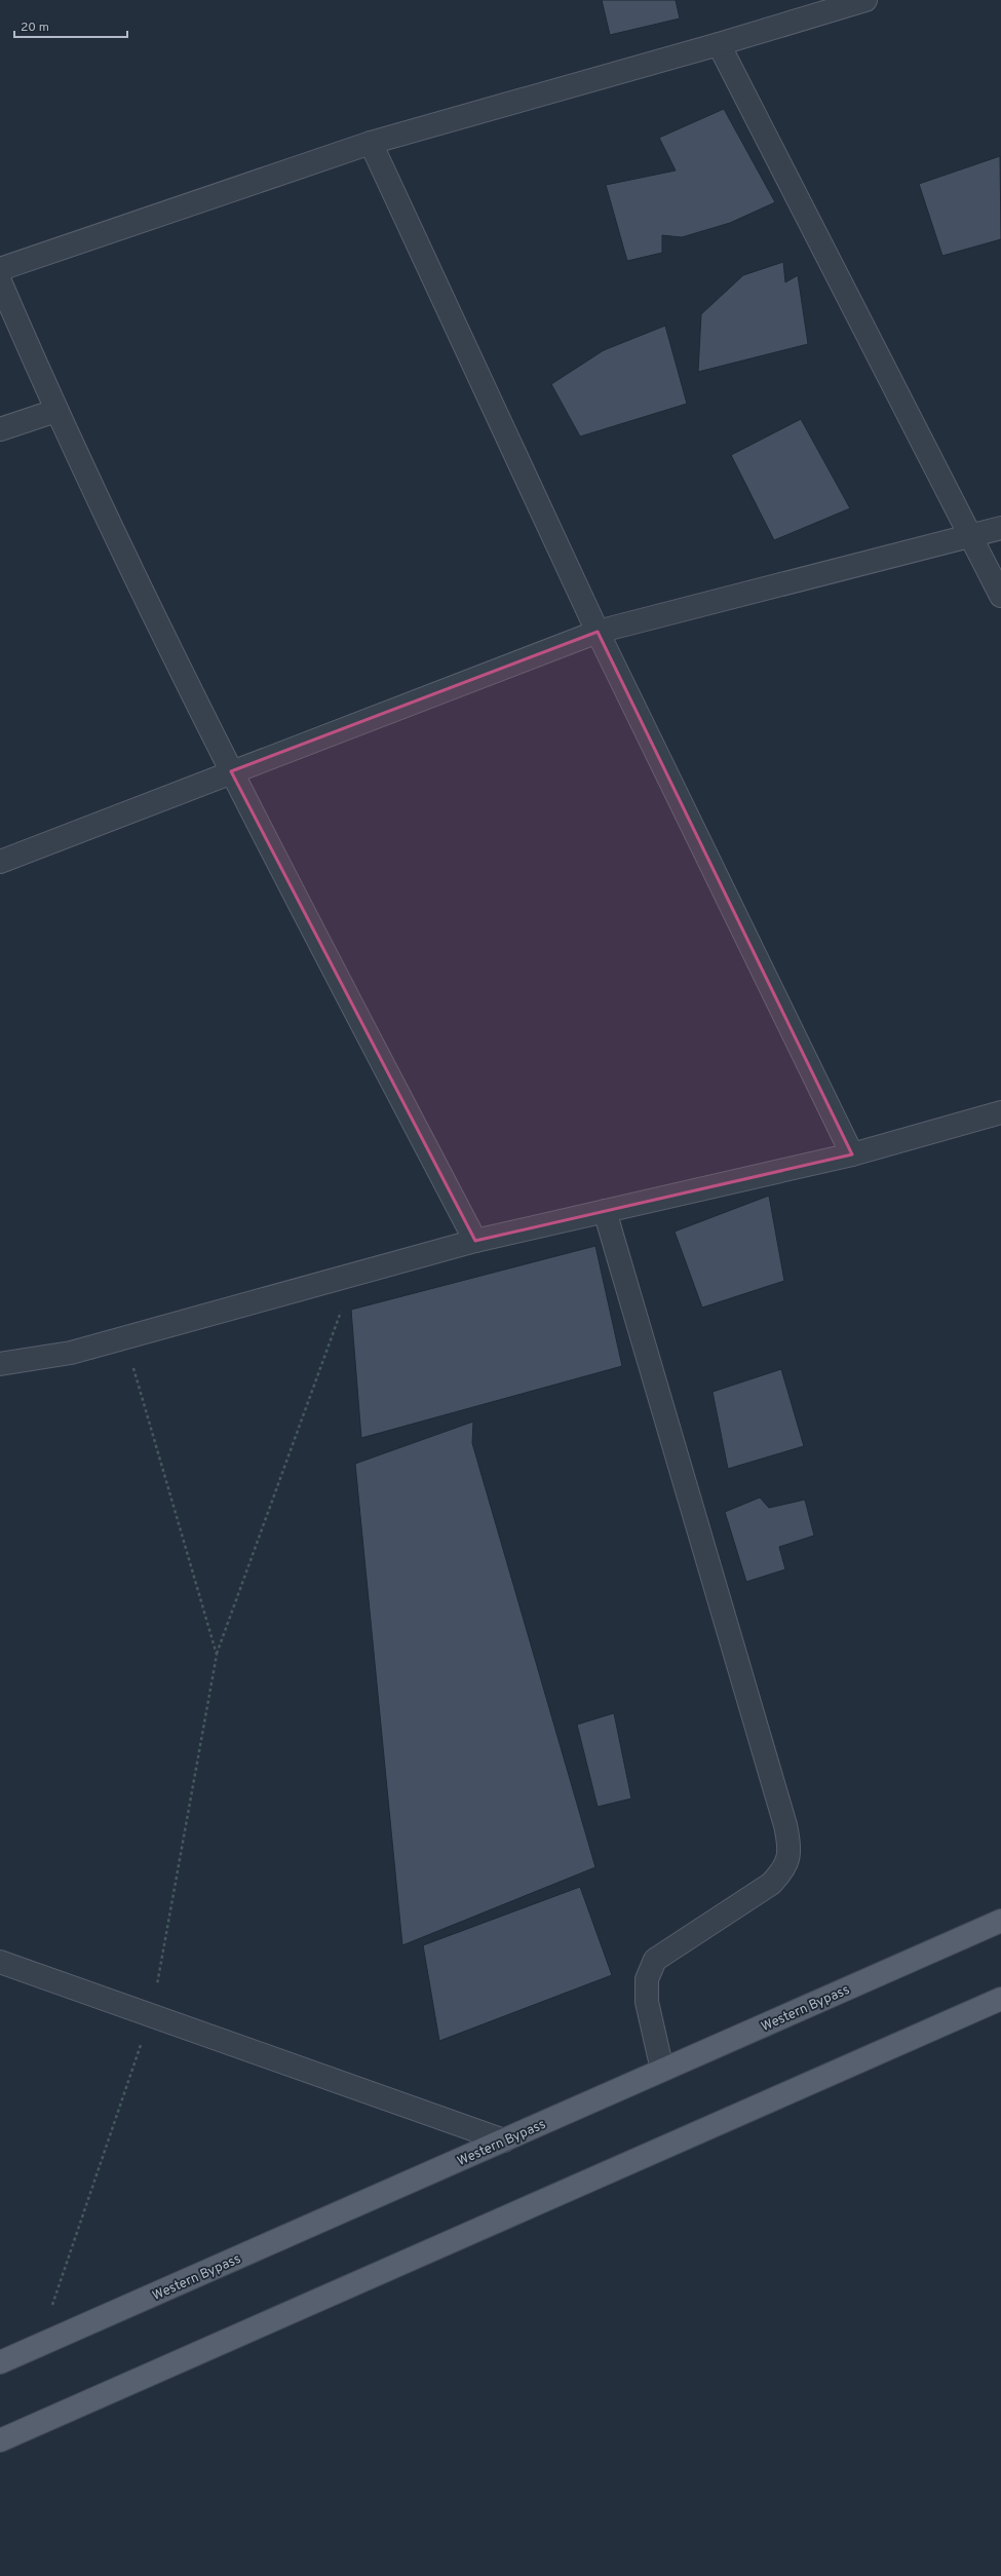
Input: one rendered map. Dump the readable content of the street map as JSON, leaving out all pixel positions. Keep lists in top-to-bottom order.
{
  "streets": {
    "main road": ["Western Bypass"]
  },
  "scale_bar": "20 m"
}
